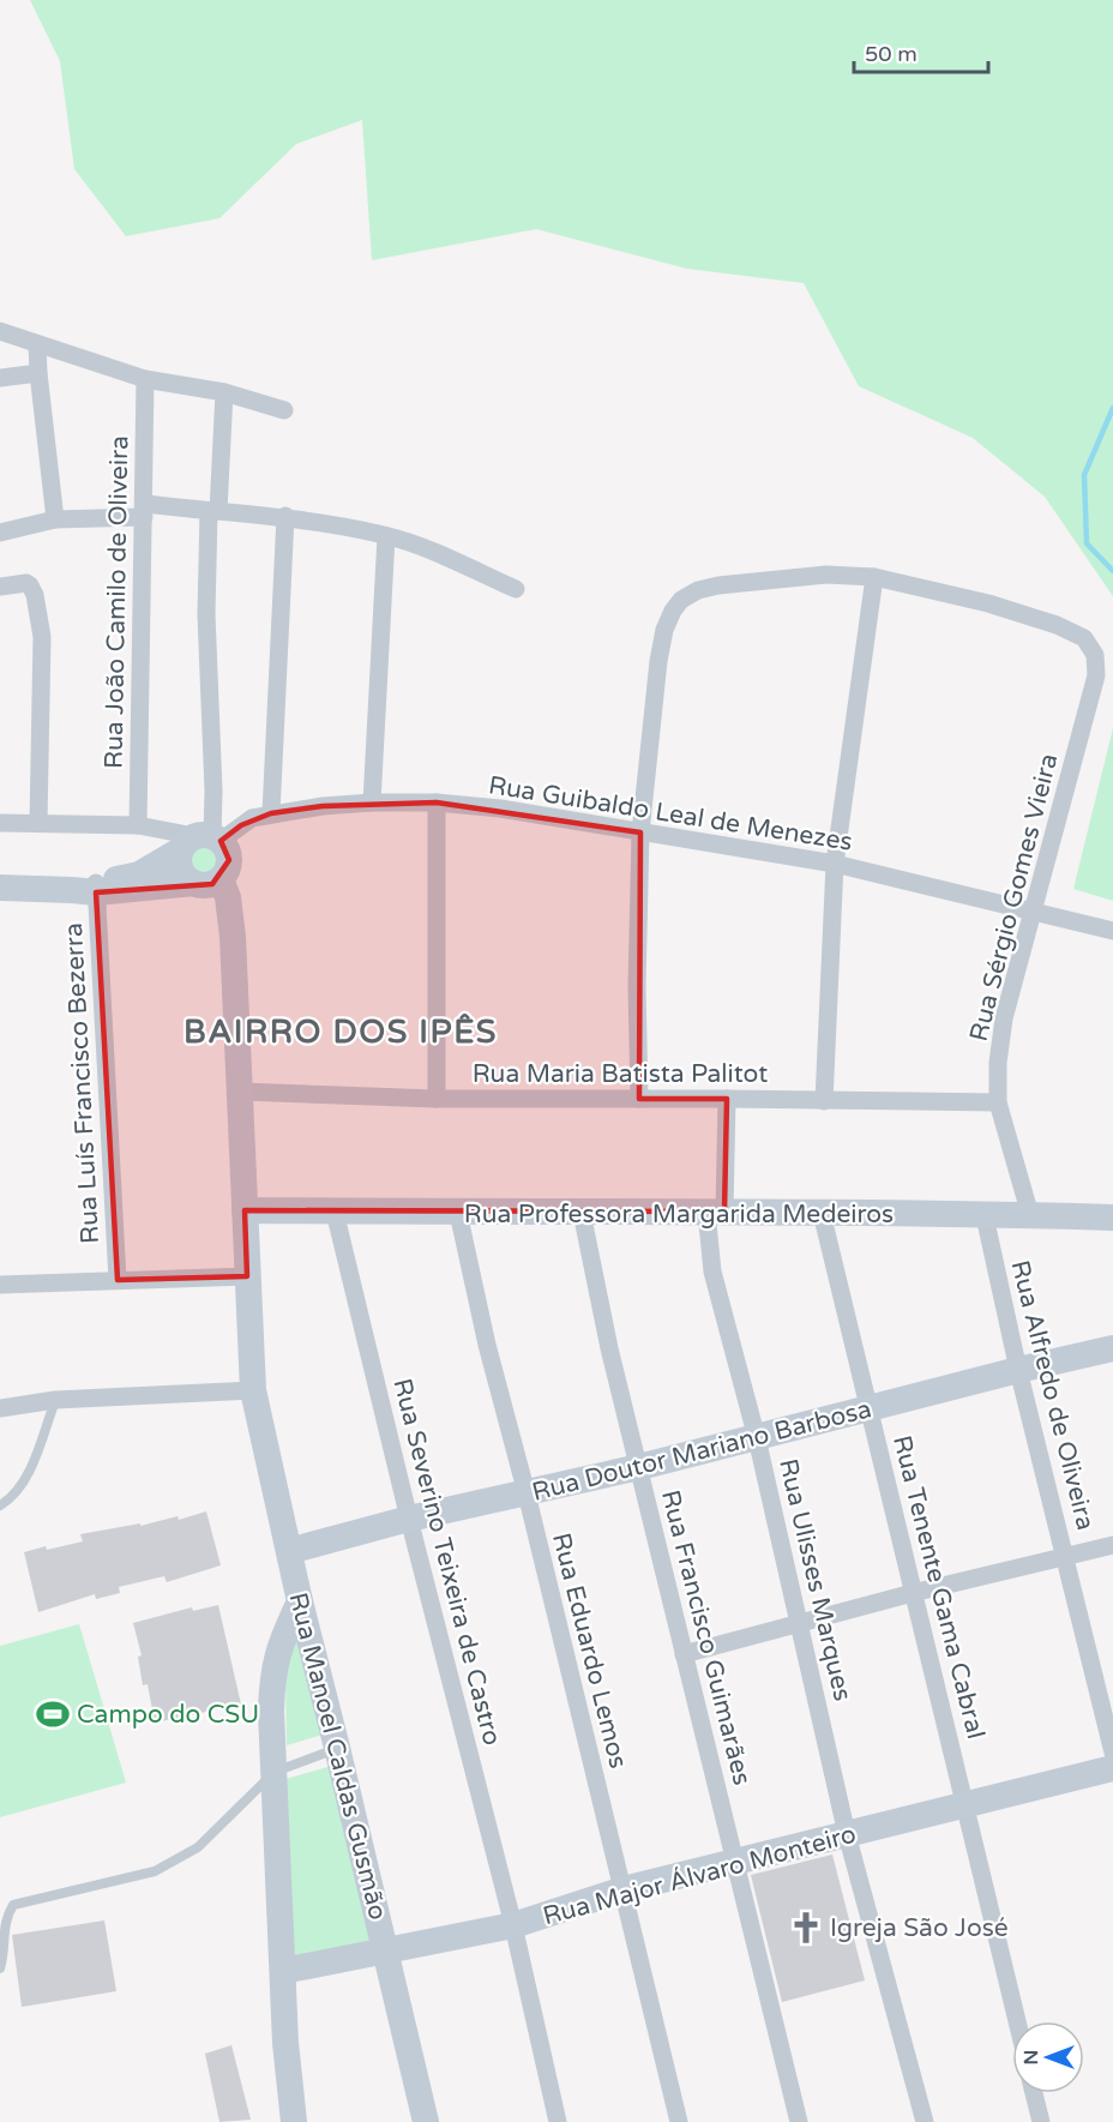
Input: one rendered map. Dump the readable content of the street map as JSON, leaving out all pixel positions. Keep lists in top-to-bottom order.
{
  "streets": {
    "main road": [
      "Rua Professora Margarida Medeiros",
      "Rua Doutor Mariano Barbosa",
      "Rua Manoel Caldas Gusmão",
      "Rua Major Álvaro Monteiro"
    ],
    "street": [
      "Rua João Camilo de Oliveira",
      "Rua Guibaldo Leal de Menezes",
      "Rua Sérgio Gomes Vieira",
      "Rua Maria Batista Palitot",
      "Rua Luís Francisco Bezerra",
      "Rua Alfredo de Oliveira",
      "Rua Severino Teixeira de Castro",
      "Rua Ulisses Marques",
      "Rua Tenente Gama Cabral",
      "Rua Francisco Guimarães",
      "Rua Eduardo Lemos"
    ]
  },
  "crossings": [
    ["Rua Guibaldo Leal de Menezes", "Rua Sérgio Gomes Vieira"],
    ["Rua Guibaldo Leal de Menezes", "Rua Manoel Caldas Gusmão"],
    ["Rua Sérgio Gomes Vieira", "Rua Maria Batista Palitot"],
    ["Rua Sérgio Gomes Vieira", "Rua Professora Margarida Medeiros"],
    ["Rua Maria Batista Palitot", "Rua Ulisses Marques"],
    ["Rua Maria Batista Palitot", "Rua Manoel Caldas Gusmão"],
    ["Rua Professora Margarida Medeiros", "Rua Alfredo de Oliveira"],
    ["Rua Professora Margarida Medeiros", "Rua Severino Teixeira de Castro"],
    ["Rua Professora Margarida Medeiros", "Rua Ulisses Marques"],
    ["Rua Professora Margarida Medeiros", "Rua Tenente Gama Cabral"],
    ["Rua Professora Margarida Medeiros", "Rua Francisco Guimarães"],
    ["Rua Professora Margarida Medeiros", "Rua Eduardo Lemos"],
    ["Rua Professora Margarida Medeiros", "Rua Manoel Caldas Gusmão"],
    ["Rua Alfredo de Oliveira", "Rua Doutor Mariano Barbosa"],
    ["Rua Doutor Mariano Barbosa", "Rua Severino Teixeira de Castro"],
    ["Rua Doutor Mariano Barbosa", "Rua Ulisses Marques"],
    ["Rua Doutor Mariano Barbosa", "Rua Tenente Gama Cabral"],
    ["Rua Doutor Mariano Barbosa", "Rua Francisco Guimarães"],
    ["Rua Doutor Mariano Barbosa", "Rua Eduardo Lemos"],
    ["Rua Doutor Mariano Barbosa", "Rua Manoel Caldas Gusmão"],
    ["Rua Severino Teixeira de Castro", "Rua Major Álvaro Monteiro"],
    ["Rua Ulisses Marques", "Rua Major Álvaro Monteiro"],
    ["Rua Tenente Gama Cabral", "Rua Major Álvaro Monteiro"],
    ["Rua Francisco Guimarães", "Rua Major Álvaro Monteiro"],
    ["Rua Eduardo Lemos", "Rua Major Álvaro Monteiro"],
    ["Rua Manoel Caldas Gusmão", "Rua Major Álvaro Monteiro"]
  ],
  "districts": ["BAIRRO DOS IPÊS"],
  "places": {
    "sports": ["Campo do CSU"],
    "church": ["Igreja São José"]
  },
  "scale_bar": "50 m",
  "north": "left"
}
